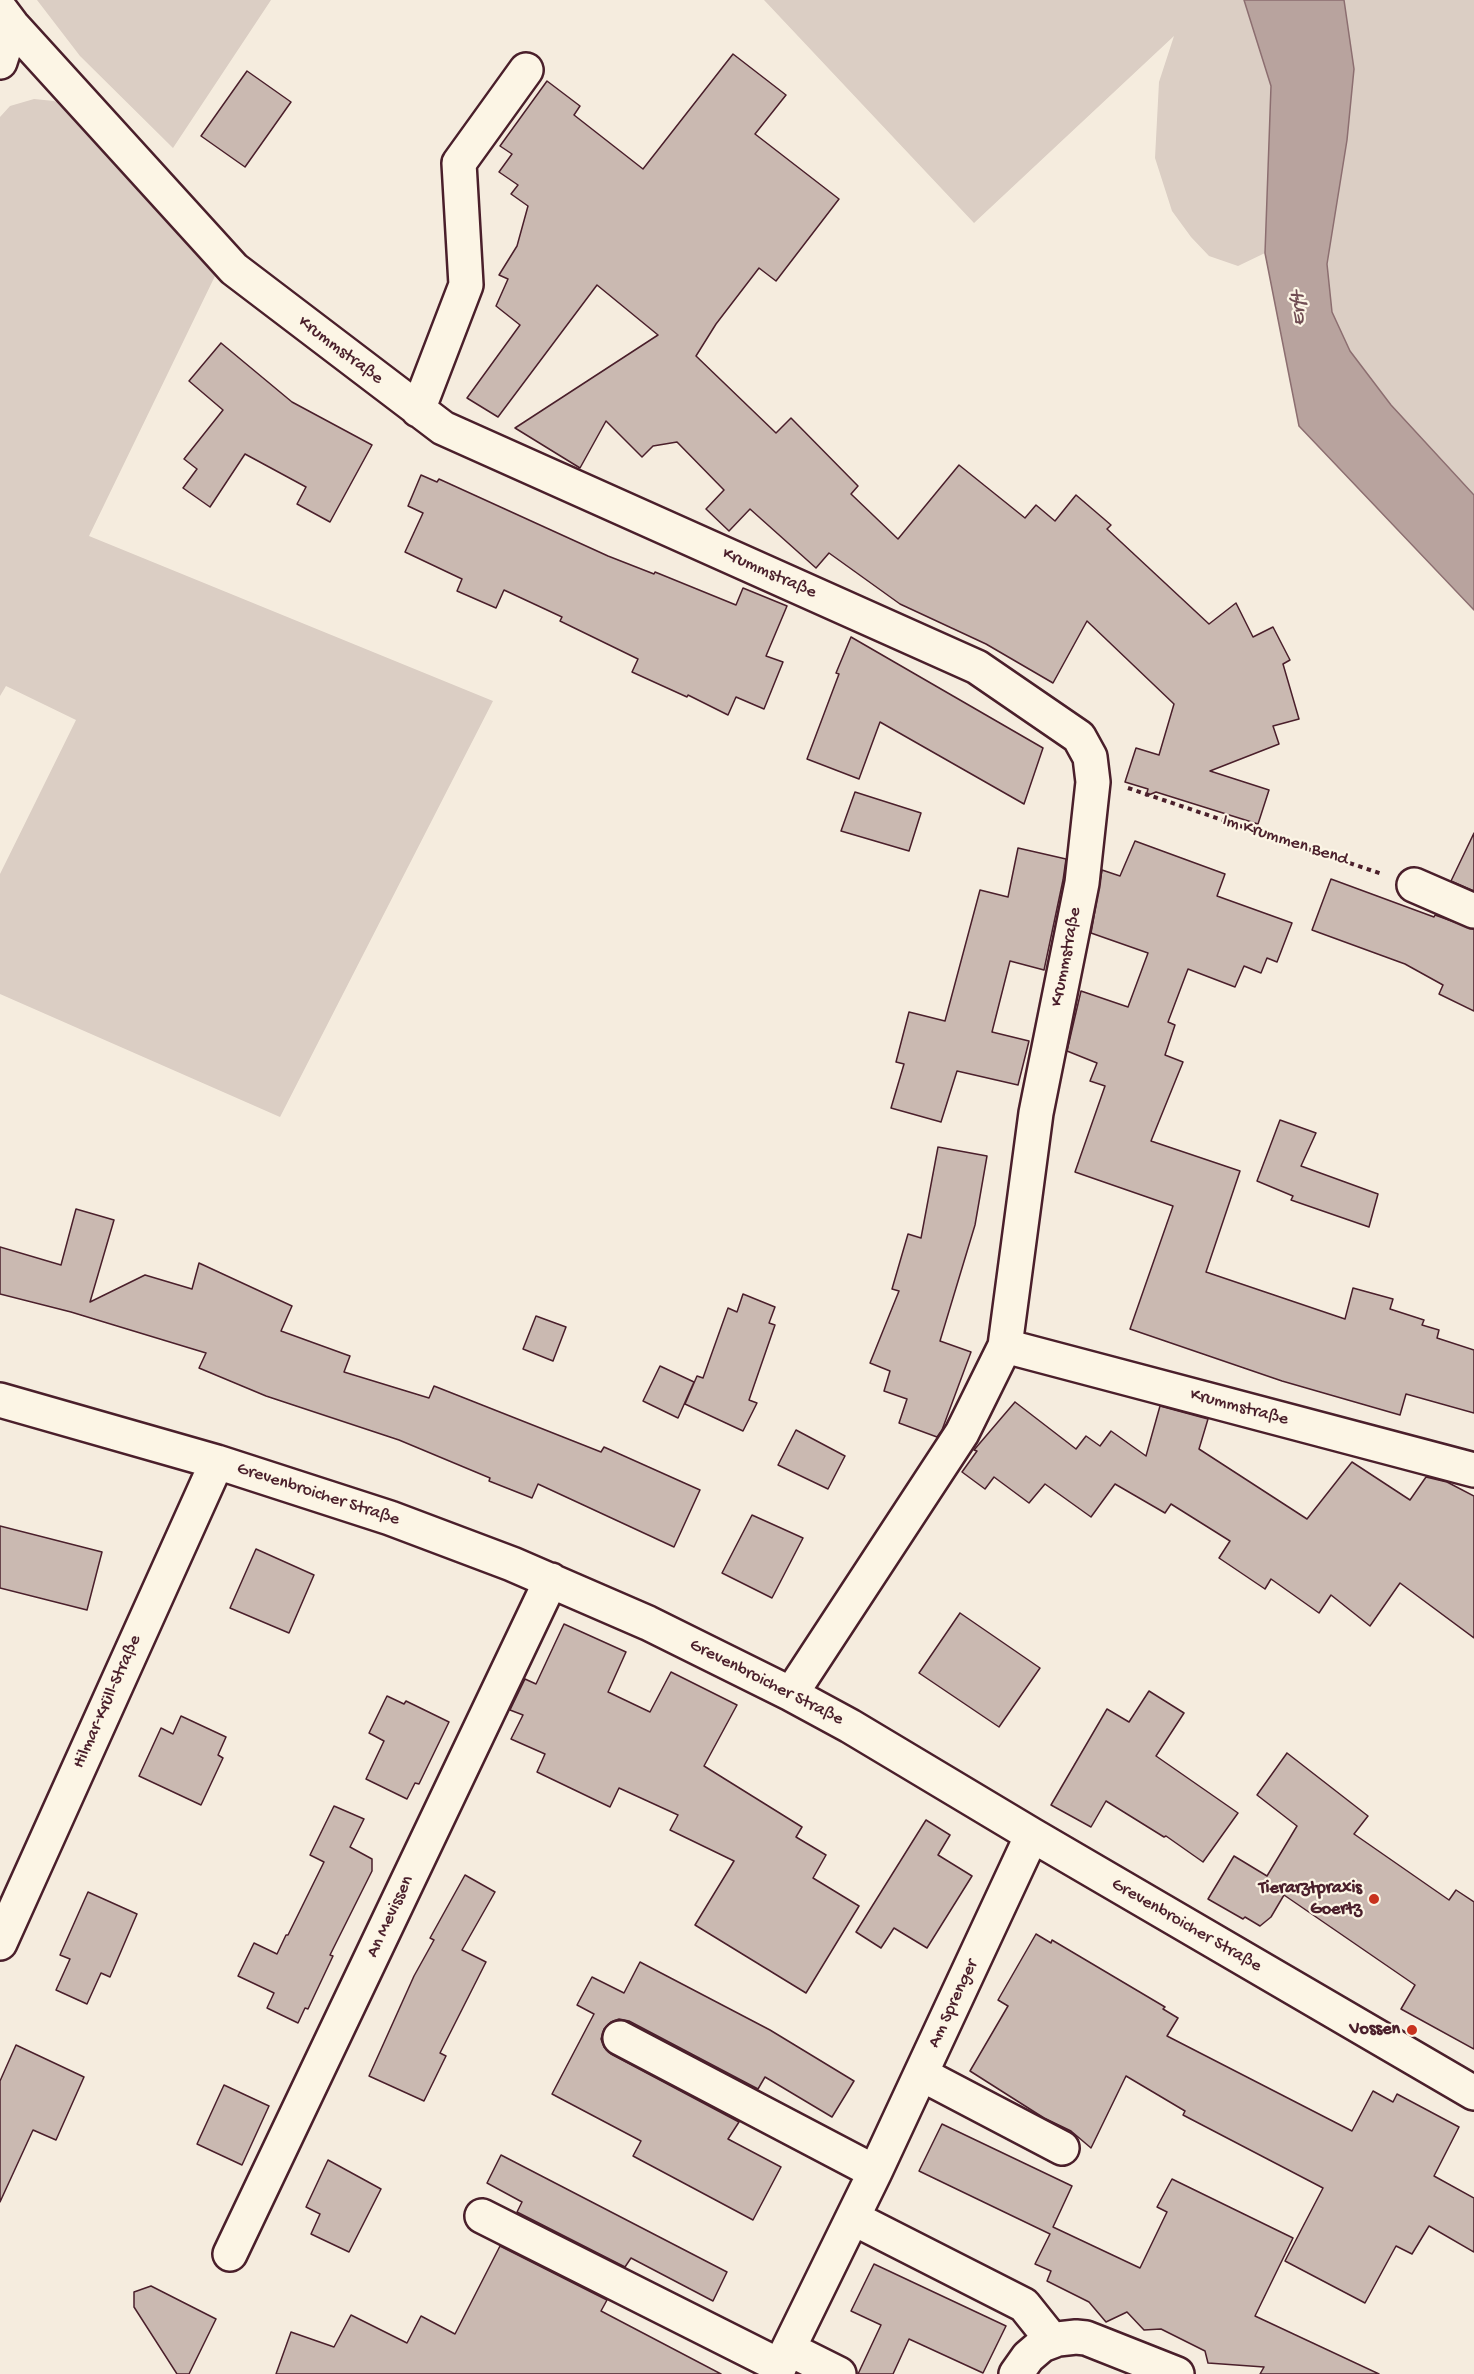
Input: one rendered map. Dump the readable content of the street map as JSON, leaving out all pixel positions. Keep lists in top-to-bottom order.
{
  "streets": {
    "street": [
      "Krummstraße",
      "Grevenbroicher Straße",
      "Hilmar-Krüll-Straße",
      "An Mevissen",
      "Am Sprenger"
    ],
    "path": ["Im Krummen Bend"]
  },
  "crossings": [
    ["Krummstraße", "Im Krummen Bend"],
    ["Krummstraße", "Grevenbroicher Straße"],
    ["Grevenbroicher Straße", "Hilmar-Krüll-Straße"],
    ["Grevenbroicher Straße", "An Mevissen"],
    ["Grevenbroicher Straße", "Am Sprenger"]
  ],
  "water": ["Erft"],
  "places": ["Tierarztpraxis Goertz", "Vossen"]
}
